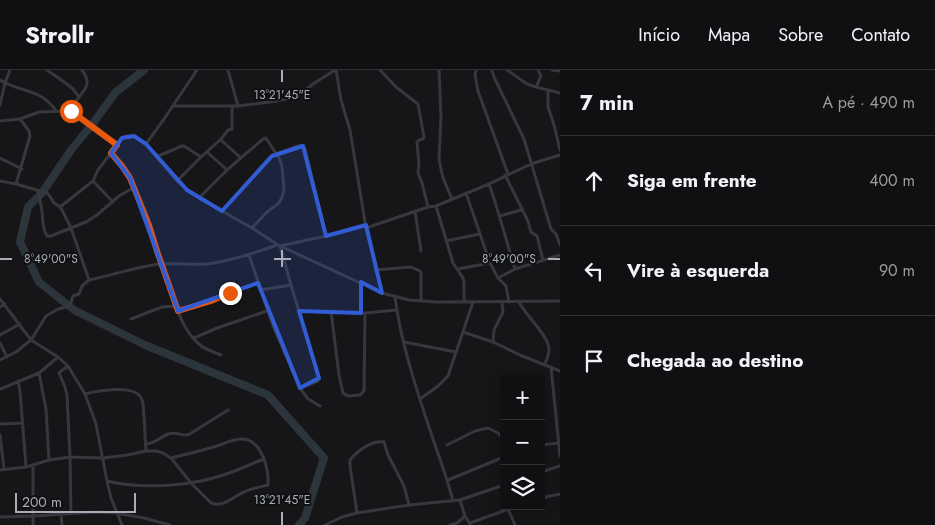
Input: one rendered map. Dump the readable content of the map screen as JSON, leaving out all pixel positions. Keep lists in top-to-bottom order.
{
  "scale_bar": "200 m",
  "page": {
    "header": "Strollr",
    "nav": [
      "Início",
      "Mapa",
      "Sobre",
      "Contato"
    ],
    "heading": ["7 min", "A pé · 490 m"],
    "list": [
      ["Siga em frente", "400 m"],
      ["Vire à esquerda", "90 m"],
      "Chegada ao destino"
    ],
    "map_buttons": ["+", "−"],
    "scale": "200 m"
  },
  "coordinates": ["13°21'45\"E", "8°49'00\"S"]
}
